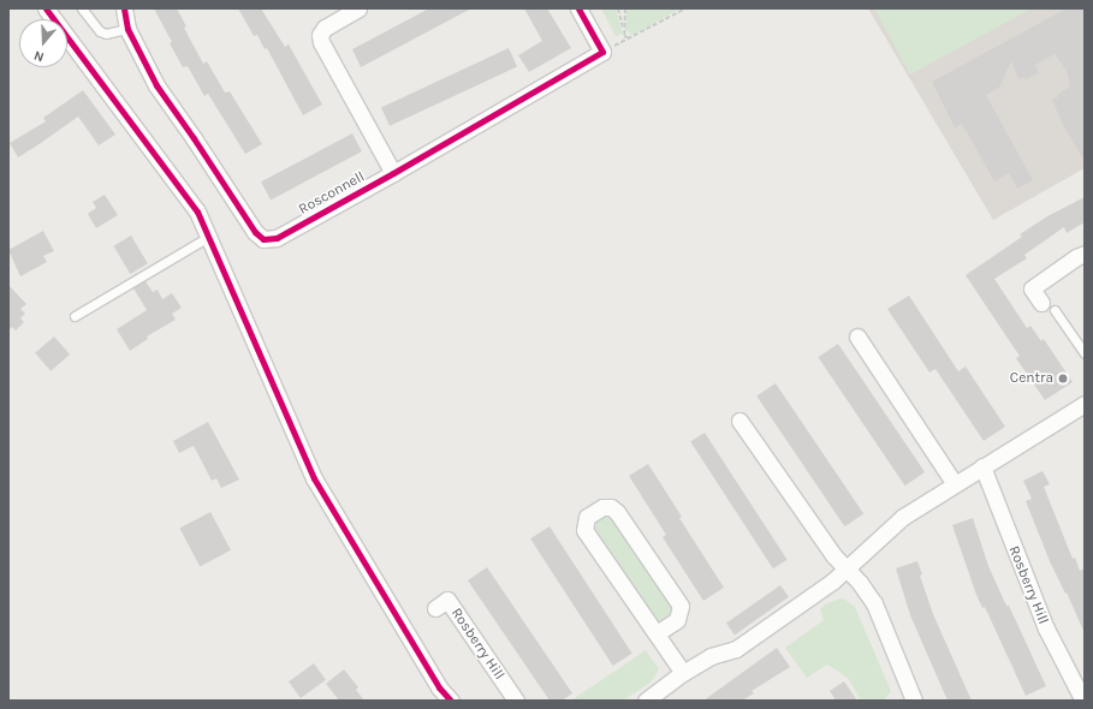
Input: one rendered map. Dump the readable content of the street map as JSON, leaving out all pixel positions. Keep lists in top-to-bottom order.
{
  "streets": {
    "street": ["Rosconnell", "Rosberry Hill"]
  },
  "places": ["Centra"],
  "north": "bottom"
}
